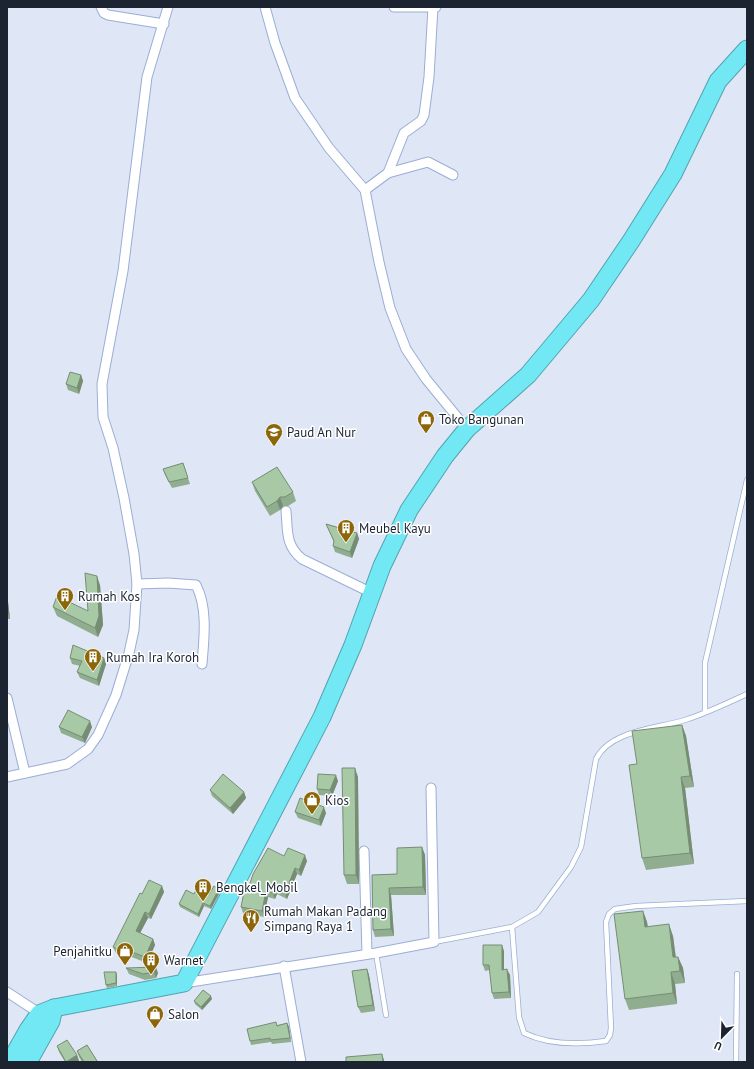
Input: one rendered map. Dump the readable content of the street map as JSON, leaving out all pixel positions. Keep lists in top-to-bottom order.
{
  "places": {
    "shop": [
      "Toko Bangunan",
      "Kios",
      "Penjahitku",
      "Salon"
    ],
    "school or university": ["Paud An Nur"],
    "building": [
      "Meubel Kayu",
      "Rumah Kos",
      "Rumah Ira Koroh",
      "Bengkel_Mobil",
      "Warnet"
    ],
    "restaurant": ["Rumah Makan Padang Simpang Raya 1"]
  },
  "north": "bottom left"
}
